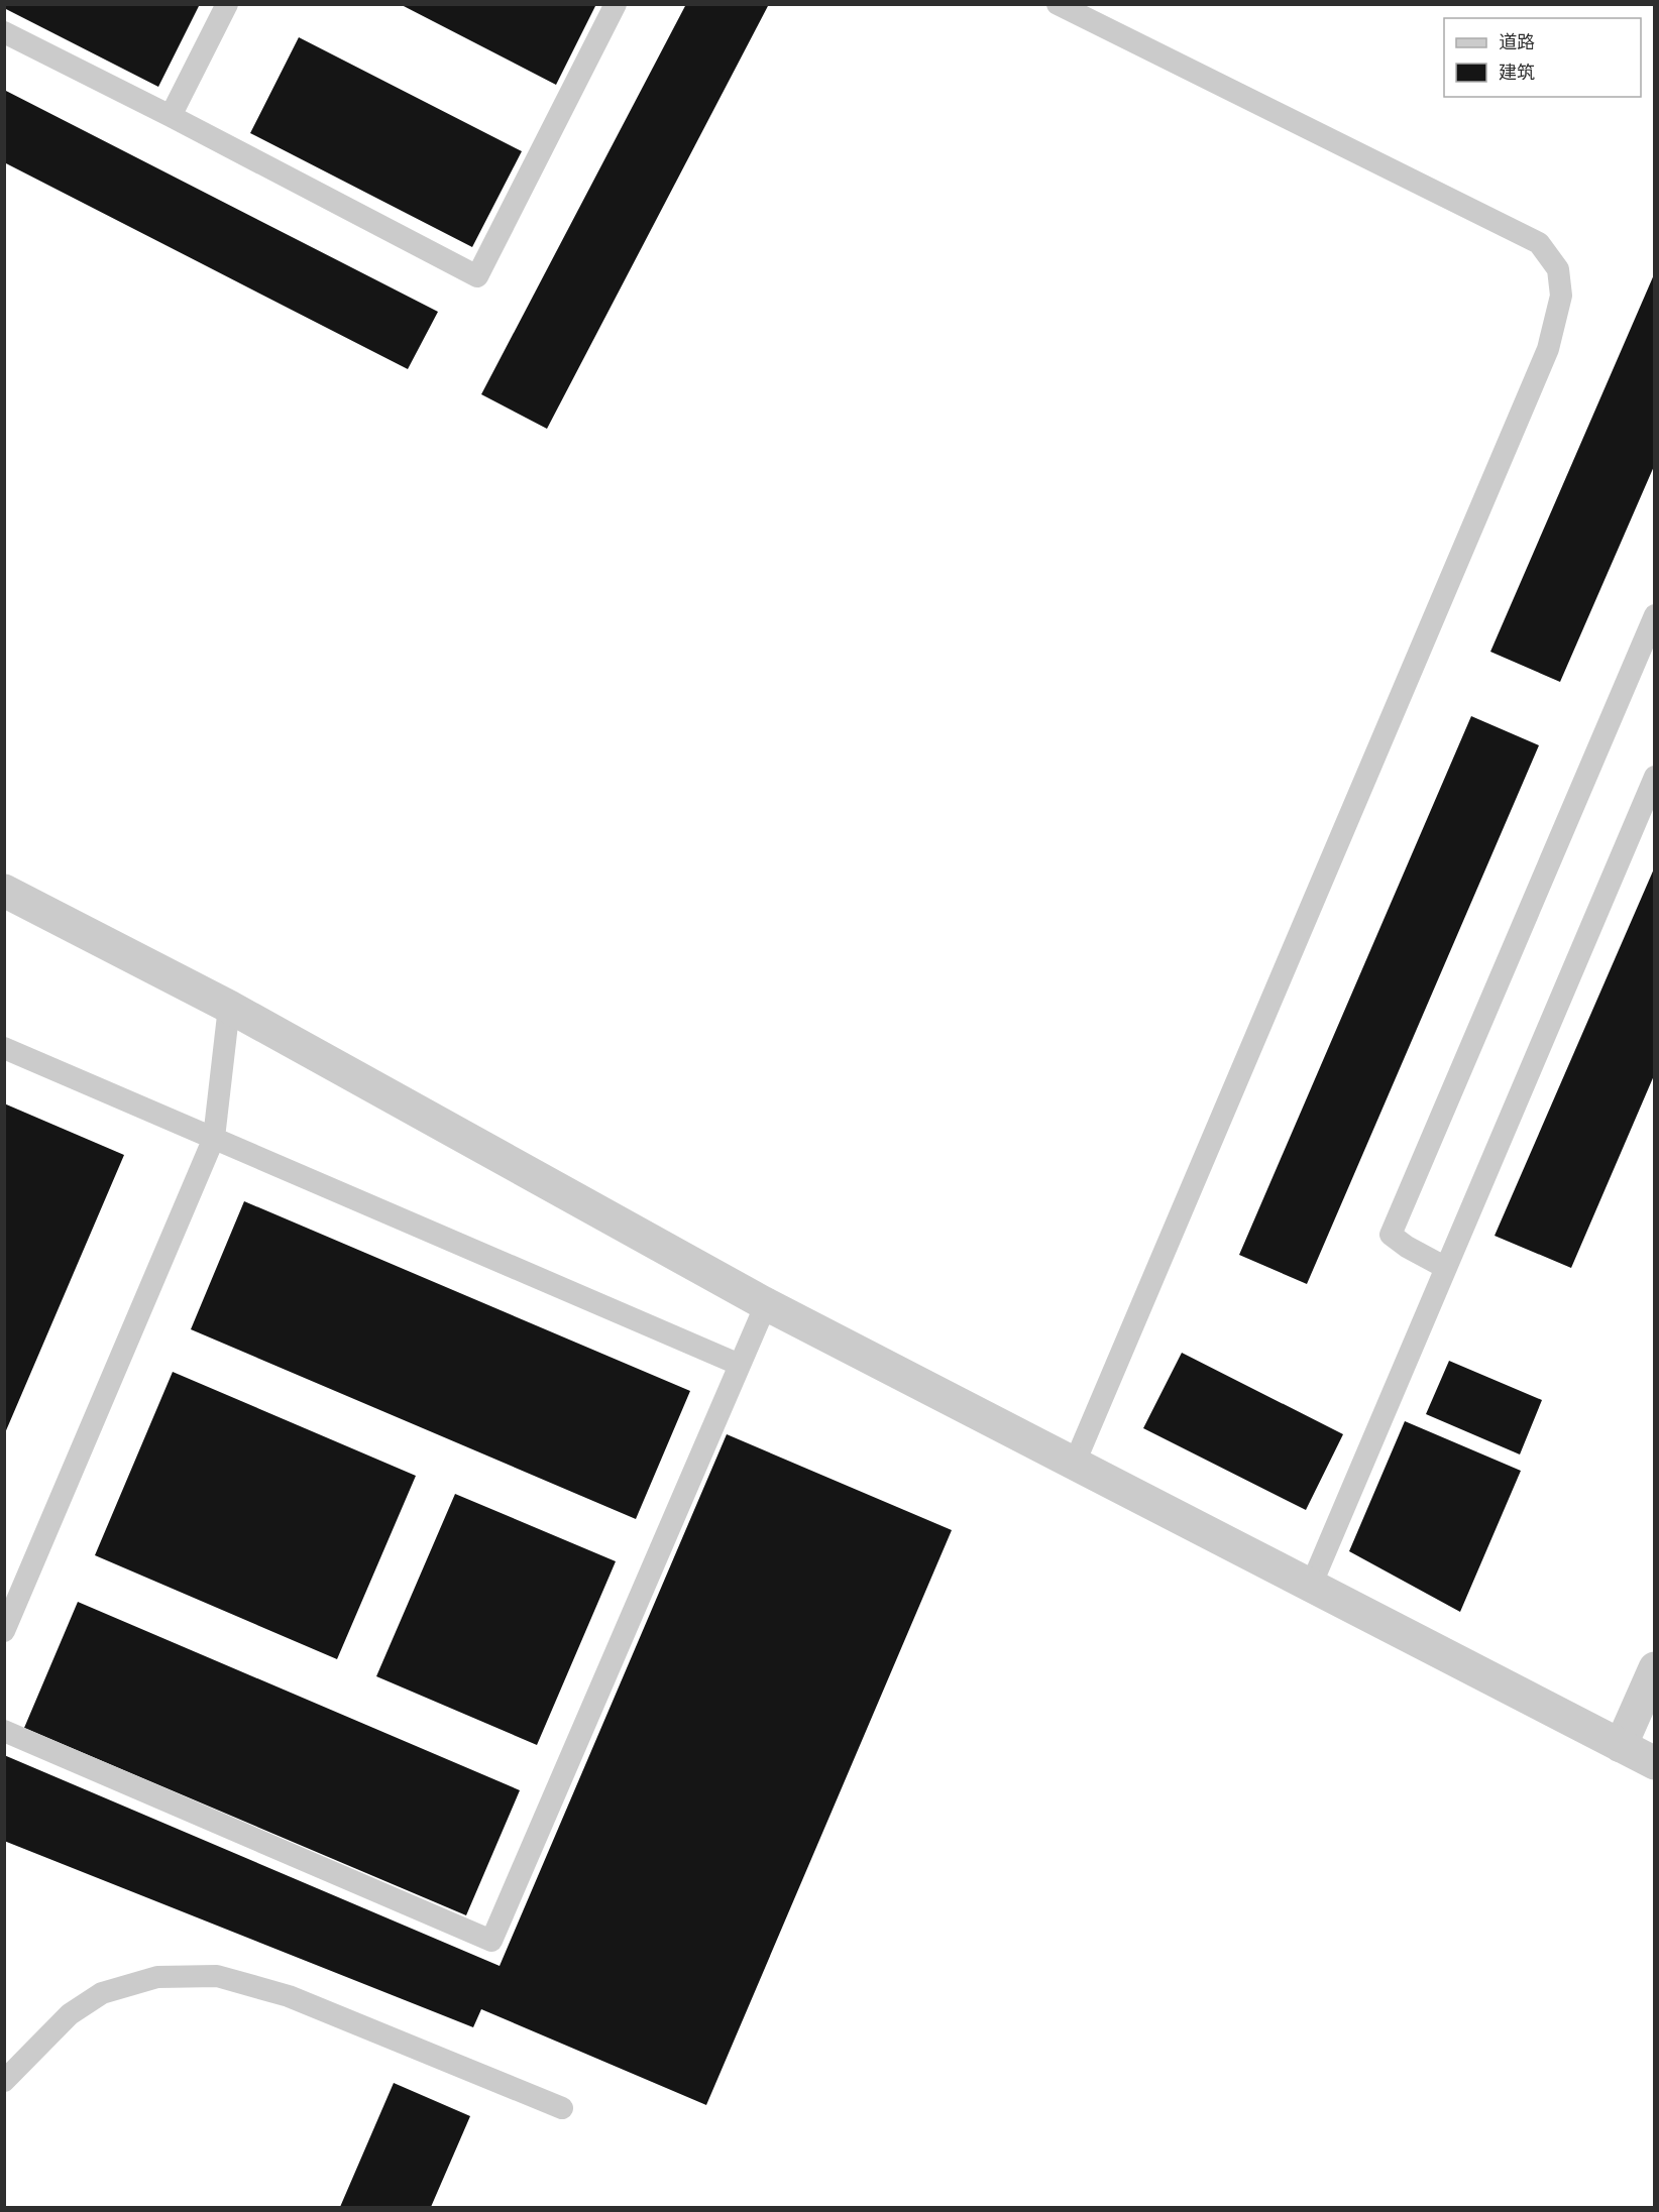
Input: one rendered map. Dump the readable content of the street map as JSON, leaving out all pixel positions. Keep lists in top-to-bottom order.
{
  "legend": ["道路", "建筑"]
}
